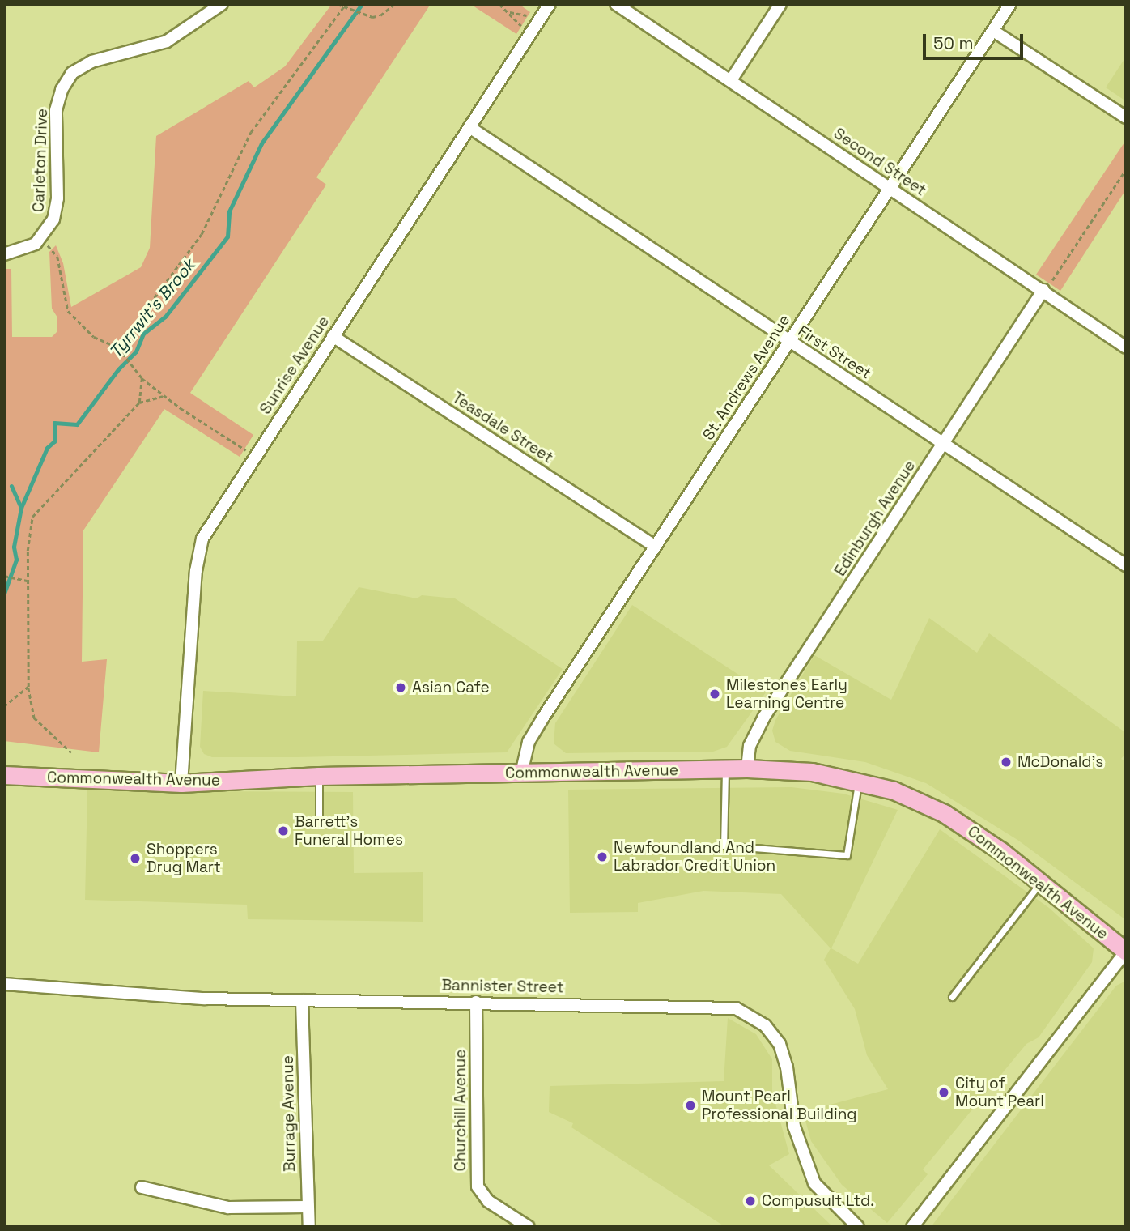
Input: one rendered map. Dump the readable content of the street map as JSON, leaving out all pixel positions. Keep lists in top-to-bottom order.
{
  "streets": {
    "main road": ["Commonwealth Avenue"],
    "street": [
      "Carleton Drive",
      "Second Street",
      "First Street",
      "Sunrise Avenue",
      "St. Andrews Avenue",
      "Teasdale Street",
      "Edinburgh Avenue",
      "Bannister Street",
      "Churchill Avenue",
      "Burrage Avenue"
    ]
  },
  "crossings": [
    ["Second Street", "St. Andrews Avenue"],
    ["Second Street", "Edinburgh Avenue"],
    ["First Street", "Sunrise Avenue"],
    ["First Street", "St. Andrews Avenue"],
    ["First Street", "Edinburgh Avenue"],
    ["Sunrise Avenue", "Teasdale Street"],
    ["Sunrise Avenue", "Commonwealth Avenue"],
    ["St. Andrews Avenue", "Teasdale Street"],
    ["St. Andrews Avenue", "Commonwealth Avenue"],
    ["Edinburgh Avenue", "Commonwealth Avenue"],
    ["Bannister Street", "Churchill Avenue"],
    ["Bannister Street", "Burrage Avenue"]
  ],
  "water": ["Tyrrwit's Brook"],
  "places": [
    "Asian Cafe",
    "Milestones Early Learning Centre",
    "McDonald's",
    "Barrett's Funeral Homes",
    "Newfoundland And Labrador Credit Union",
    "Shoppers Drug Mart",
    "City of Mount Pearl",
    "Mount Pearl Professional Building",
    "Compusult Ltd."
  ],
  "scale_bar": "50 m"
}
